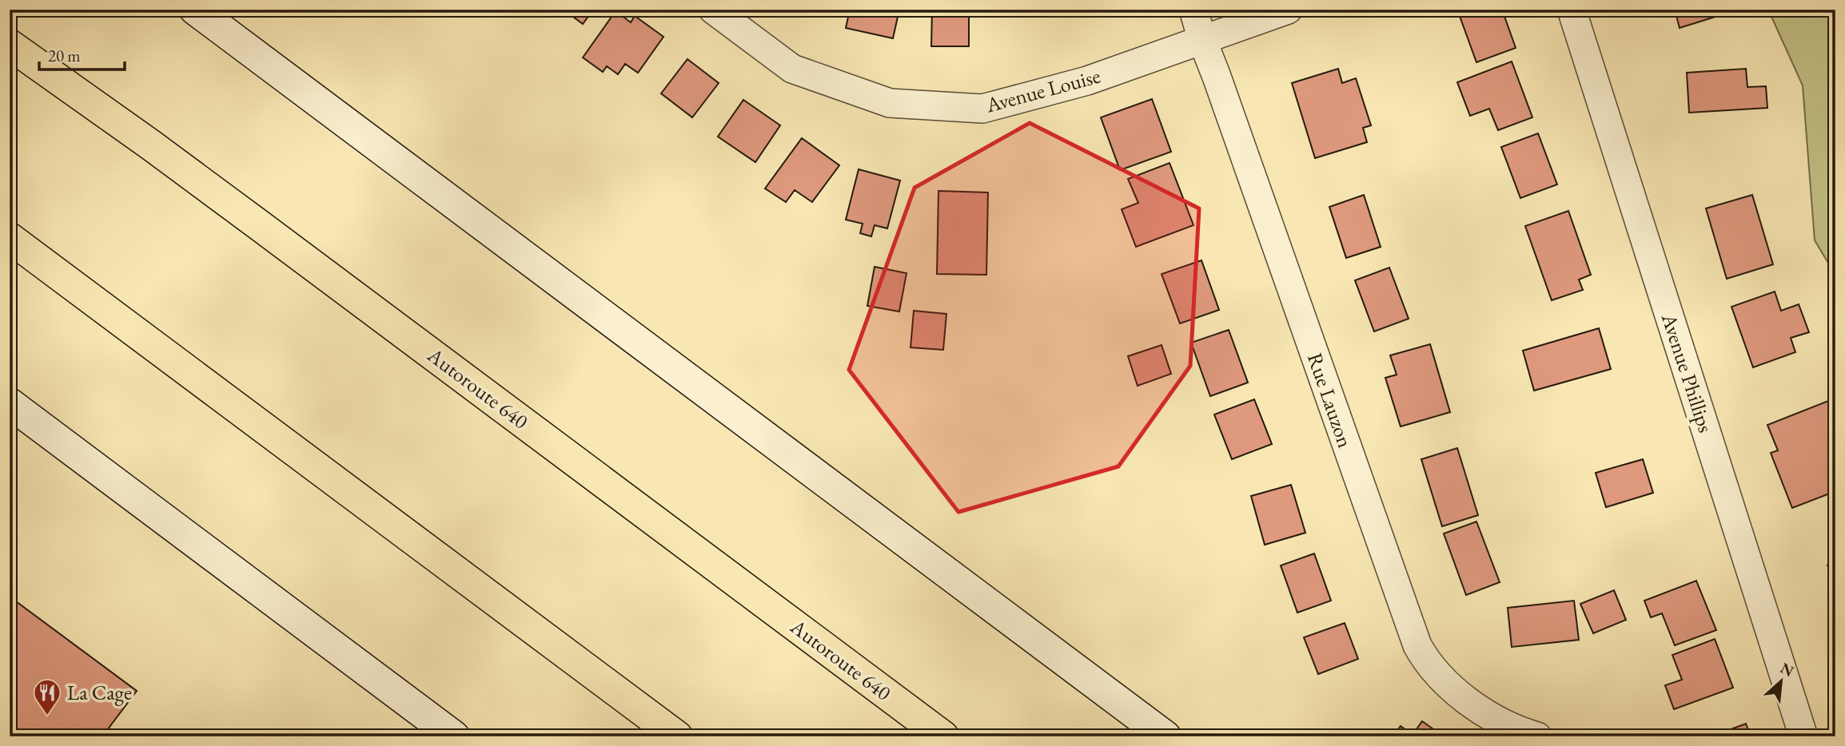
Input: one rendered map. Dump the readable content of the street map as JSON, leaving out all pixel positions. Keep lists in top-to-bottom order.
{
  "streets": {
    "highway": ["Autoroute 640"],
    "street": ["Avenue Louise", "Avenue Phillips", "Rue Lauzon"]
  },
  "crossings": [
    ["Avenue Louise", "Rue Lauzon"]
  ],
  "places": {
    "restaurant": ["La Cage"]
  },
  "scale_bar": "20 m",
  "north": "top right"
}
